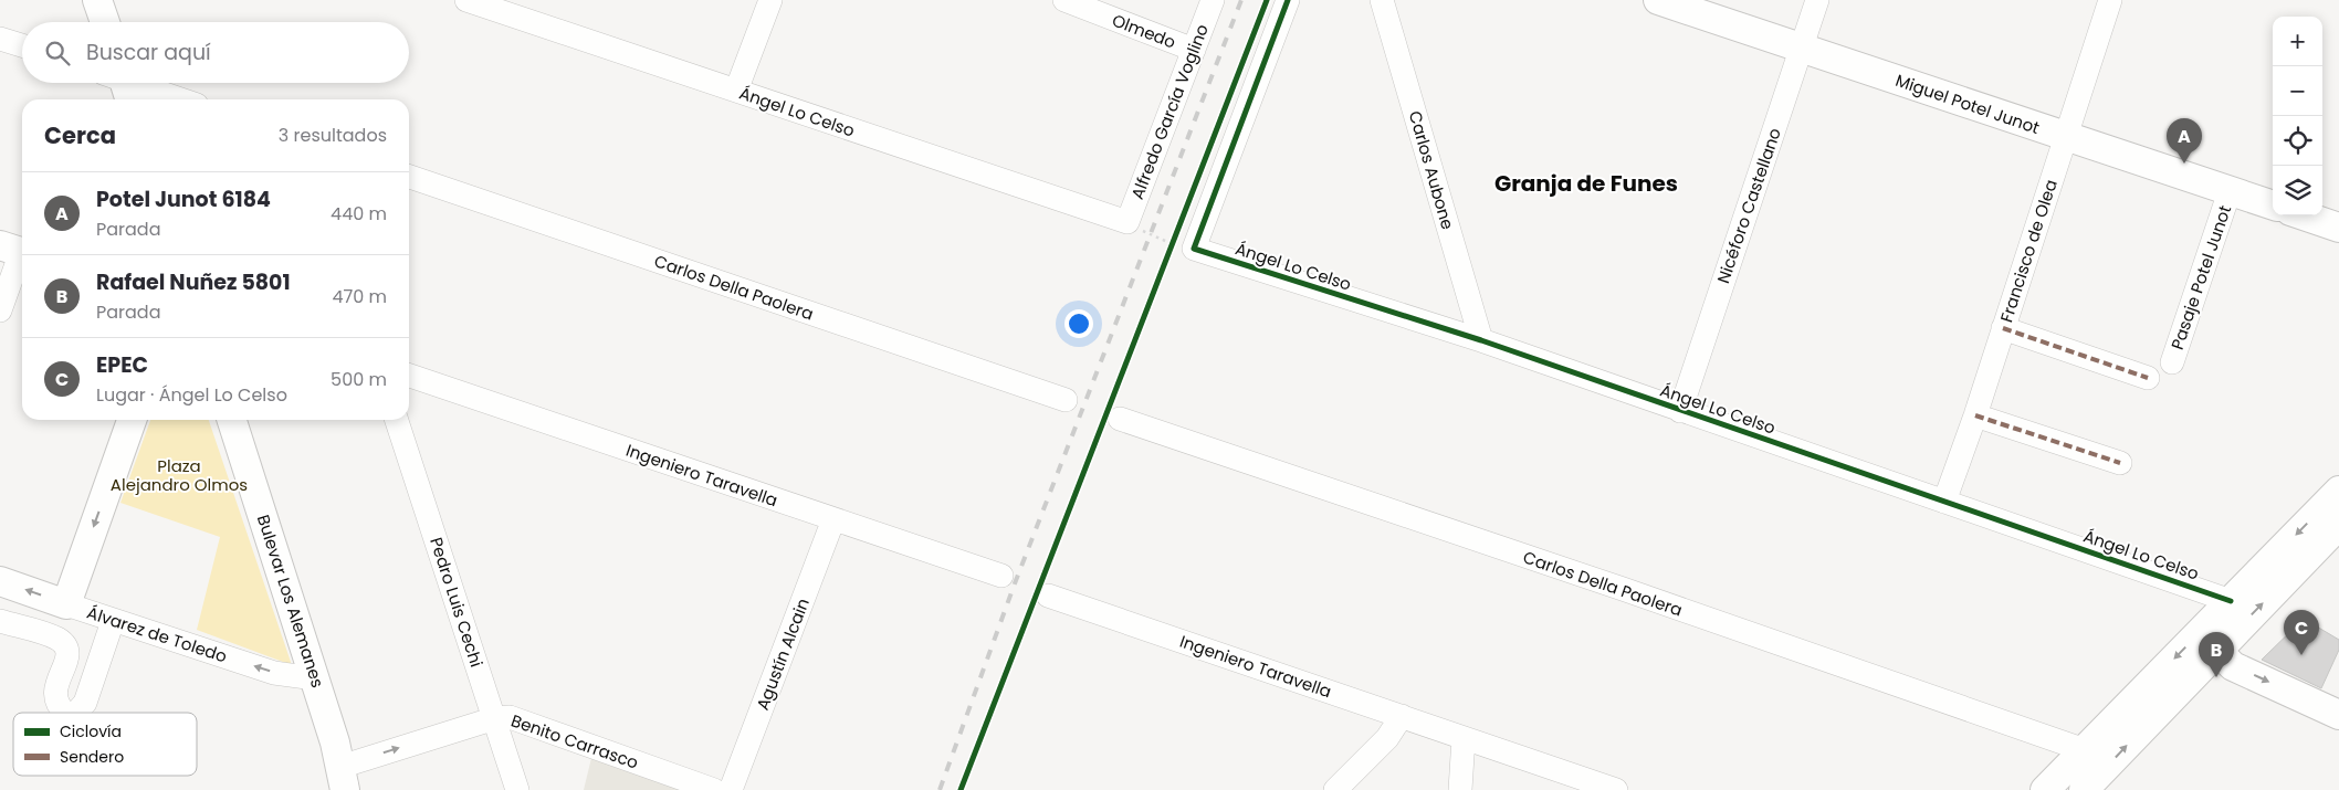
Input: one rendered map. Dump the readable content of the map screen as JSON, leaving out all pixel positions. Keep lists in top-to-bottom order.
{
  "streets": {
    "main road": ["Miguel Potel Junot", "Bulevar Los Alemanes", "Álvarez de Toledo"],
    "street": [
      "Olmedo",
      "Ángel Lo Celso",
      "Alfredo García Voglino",
      "Carlos Aubone",
      "Nicéforo Castellano",
      "Francisco de Olea",
      "Pasaje Potel Junot",
      "Carlos Della Paolera",
      "Ingeniero Taravella",
      "Pedro Luis Cechi",
      "Agustín Alcain",
      "Benito Carrasco"
    ]
  },
  "crossings": [
    ["Olmedo", "Alfredo García Voglino"],
    ["Miguel Potel Junot", "Nicéforo Castellano"],
    ["Miguel Potel Junot", "Francisco de Olea"],
    ["Miguel Potel Junot", "Pasaje Potel Junot"],
    ["Ángel Lo Celso", "Alfredo García Voglino"],
    ["Ángel Lo Celso", "Carlos Aubone"],
    ["Ángel Lo Celso", "Nicéforo Castellano"],
    ["Ángel Lo Celso", "Francisco de Olea"],
    ["Ingeniero Taravella", "Agustín Alcain"],
    ["Bulevar Los Alemanes", "Álvarez de Toledo"],
    ["Bulevar Los Alemanes", "Benito Carrasco"],
    ["Pedro Luis Cechi", "Benito Carrasco"]
  ],
  "one_way": ["Álvarez de Toledo", "Benito Carrasco"],
  "districts": ["Granja de Funes"],
  "parks": ["Plaza Alejandro Olmos"],
  "legend": ["Ciclovía", "Sendero"],
  "page": {
    "map_buttons": ["+", "−"],
    "search": "Buscar aquí",
    "heading": ["Cerca", "3 resultados"],
    "pins": ["A", "C", "B"],
    "list": [
      {
        "mark": "A",
        "name": "Potel Junot 6184",
        "note": "Parada",
        "value": "440 m"
      },
      {
        "mark": "B",
        "name": "Rafael Nuñez 5801",
        "note": "Parada",
        "value": "470 m"
      },
      {
        "mark": "C",
        "name": "EPEC",
        "note": "Lugar · Ángel Lo Celso",
        "value": "500 m"
      }
    ]
  }
}
